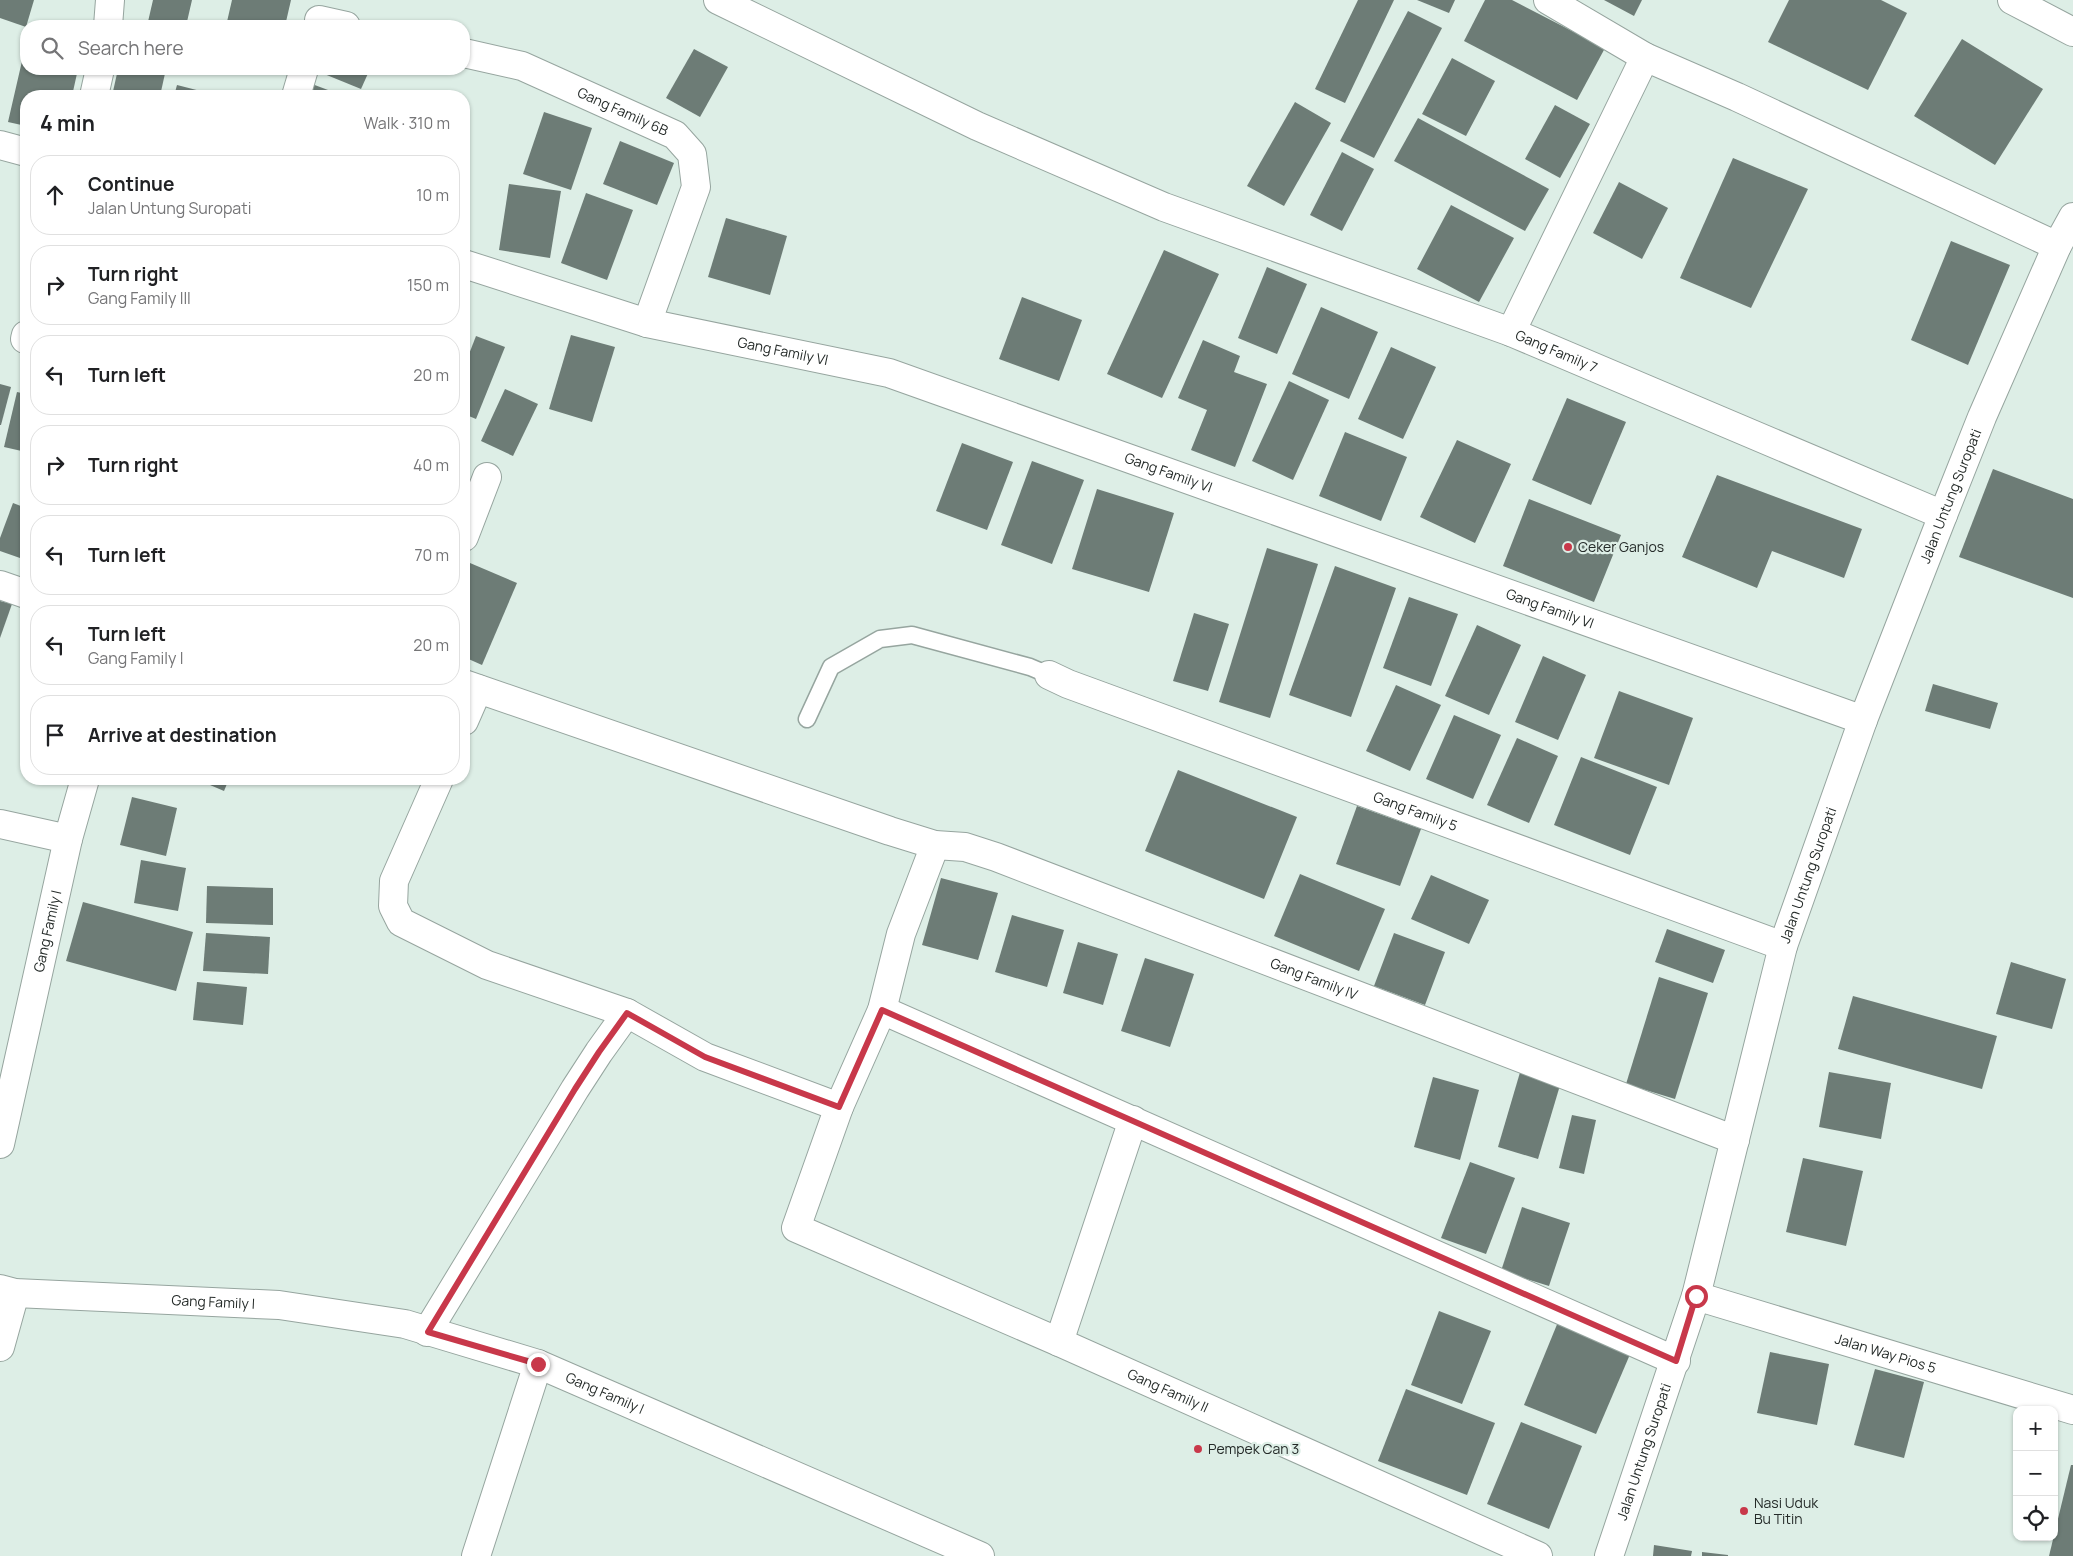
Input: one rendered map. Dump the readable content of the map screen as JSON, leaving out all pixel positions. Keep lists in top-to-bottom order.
{
  "streets": {
    "street": [
      "Gang Family 6B",
      "Gang Family VI",
      "Gang Family 7",
      "Jalan Untung Suropati",
      "Gang Family 5",
      "Gang Family I",
      "Gang Family IV",
      "Jalan Way Pios 5",
      "Gang Family II"
    ]
  },
  "crossings": [
    ["Gang Family 6B", "Gang Family VI"],
    ["Gang Family VI", "Jalan Untung Suropati"],
    ["Gang Family 7", "Jalan Untung Suropati"],
    ["Jalan Untung Suropati", "Gang Family 5"],
    ["Jalan Untung Suropati", "Gang Family IV"],
    ["Jalan Untung Suropati", "Jalan Way Pios 5"]
  ],
  "places": ["Ceker Ganjos", "Pempek Can 3", "Nasi Uduk Bu Titin"],
  "page": {
    "search": "Search here",
    "heading": ["4 min", "Walk · 310 m"],
    "list": [
      ["Continue", "Jalan Untung Suropati", "10 m"],
      ["Turn right", "Gang Family III", "150 m"],
      ["Turn left", "20 m"],
      ["Turn right", "40 m"],
      ["Turn left", "70 m"],
      ["Turn left", "Gang Family I", "20 m"],
      "Arrive at destination"
    ],
    "map_buttons": ["+", "−"]
  }
}
